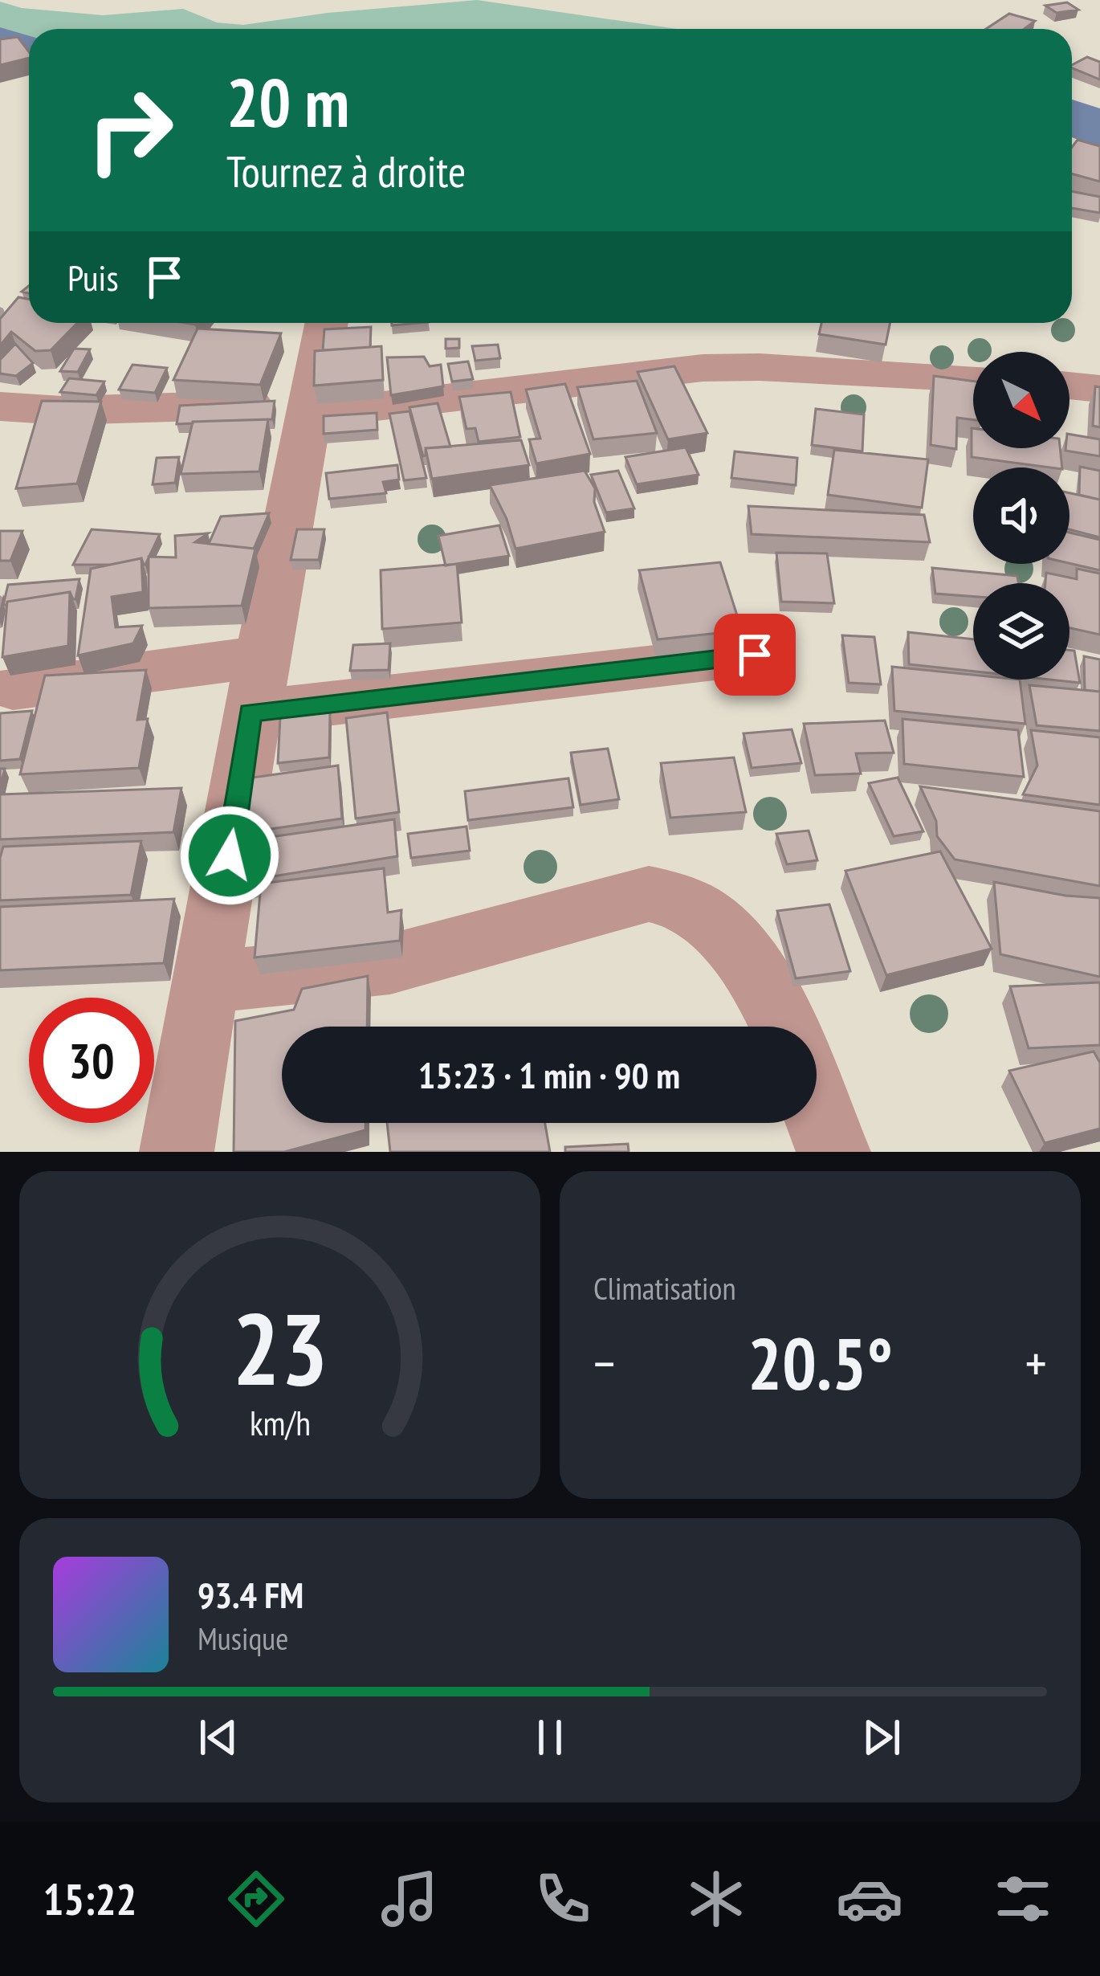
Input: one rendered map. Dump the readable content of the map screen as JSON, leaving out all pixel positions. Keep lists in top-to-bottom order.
{
  "north": "bottom right",
  "page": {
    "turn": ["20 m", "Tournez à droite"],
    "then": "Puis",
    "limit": "30",
    "trip": "15:23 · 1 min · 90 m",
    "tile": "Climatisation",
    "heat": ["−", "20.5°", "+"],
    "song": ["93.4 FM", "Musique"],
    "tabs": "15:22",
    "gauge": ["23", "km/h"]
  }
}
